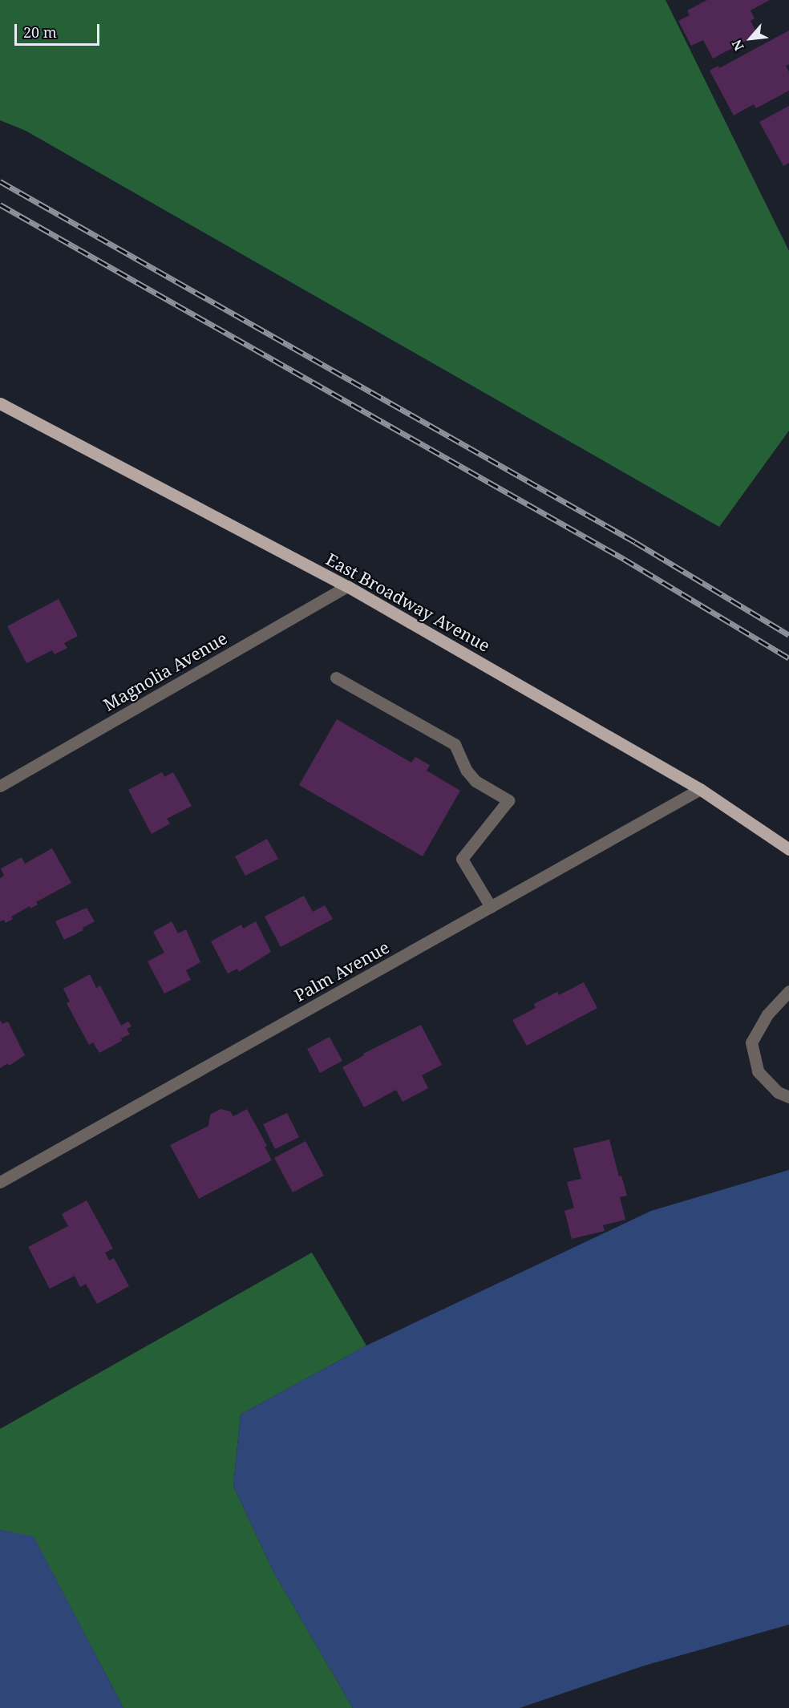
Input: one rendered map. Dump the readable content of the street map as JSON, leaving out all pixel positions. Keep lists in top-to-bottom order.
{
  "streets": {
    "main road": ["East Broadway Avenue"],
    "street": ["Magnolia Avenue", "Palm Avenue"]
  },
  "crossings": [
    ["East Broadway Avenue", "Magnolia Avenue"],
    ["East Broadway Avenue", "Palm Avenue"]
  ],
  "scale_bar": "20 m",
  "north": "bottom left"
}
